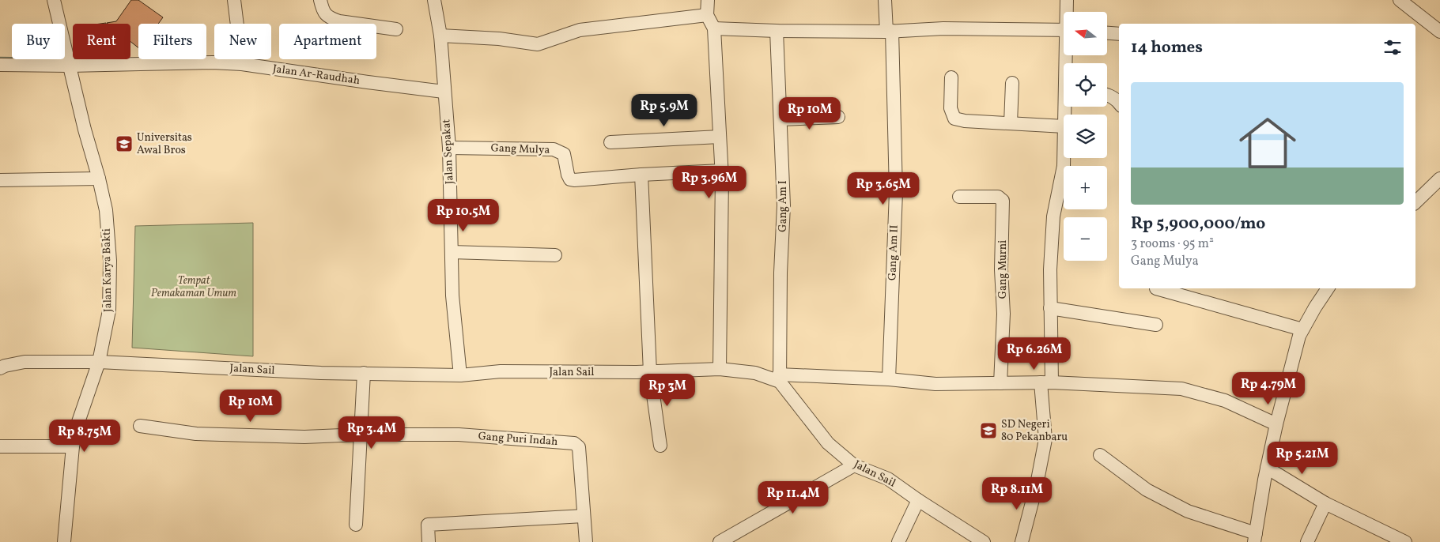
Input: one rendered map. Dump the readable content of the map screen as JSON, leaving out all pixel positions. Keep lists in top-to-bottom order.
{
  "streets": {
    "street": [
      "Jalan Ar-Raudhah",
      "Gang Mulya",
      "Jalan Sepakat",
      "Gang Am I",
      "Gang Am II",
      "Gang Murni",
      "Jalan Karya Bakti",
      "Jalan Sail",
      "Gang Puri Indah"
    ]
  },
  "crossings": [
    ["Jalan Ar-Raudhah", "Jalan Sepakat"],
    ["Jalan Ar-Raudhah", "Jalan Karya Bakti"],
    ["Gang Mulya", "Jalan Sepakat"],
    ["Jalan Sepakat", "Jalan Sail"],
    ["Gang Am I", "Jalan Sail"],
    ["Jalan Karya Bakti", "Jalan Sail"]
  ],
  "parks": ["Tempat Pemakaman Umum"],
  "places": {
    "school or university": ["Universitas Awal Bros", "SD Negeri 80 Pekanbaru"]
  },
  "north": "left",
  "page": {
    "map_buttons": ["+", "−"],
    "chip": [
      "Buy",
      "Rent",
      "Filters",
      "New",
      "Apartment"
    ],
    "heading": "14 homes",
    "list": [
      {
        "name": "Rp 5,900,000/mo",
        "note": "3 rooms · 95 m² · Gang Mulya"
      }
    ],
    "price": [
      "Rp 5.9M",
      "Rp 10M",
      "Rp 3.96M",
      "Rp 3.65M",
      "Rp 10.5M",
      "Rp 6.26M",
      "Rp 4.79M",
      "Rp 3M",
      "Rp 10M",
      "Rp 3.4M",
      "Rp 8.75M",
      "Rp 5.21M",
      "Rp 8.11M",
      "Rp 11.4M"
    ]
  }
}
